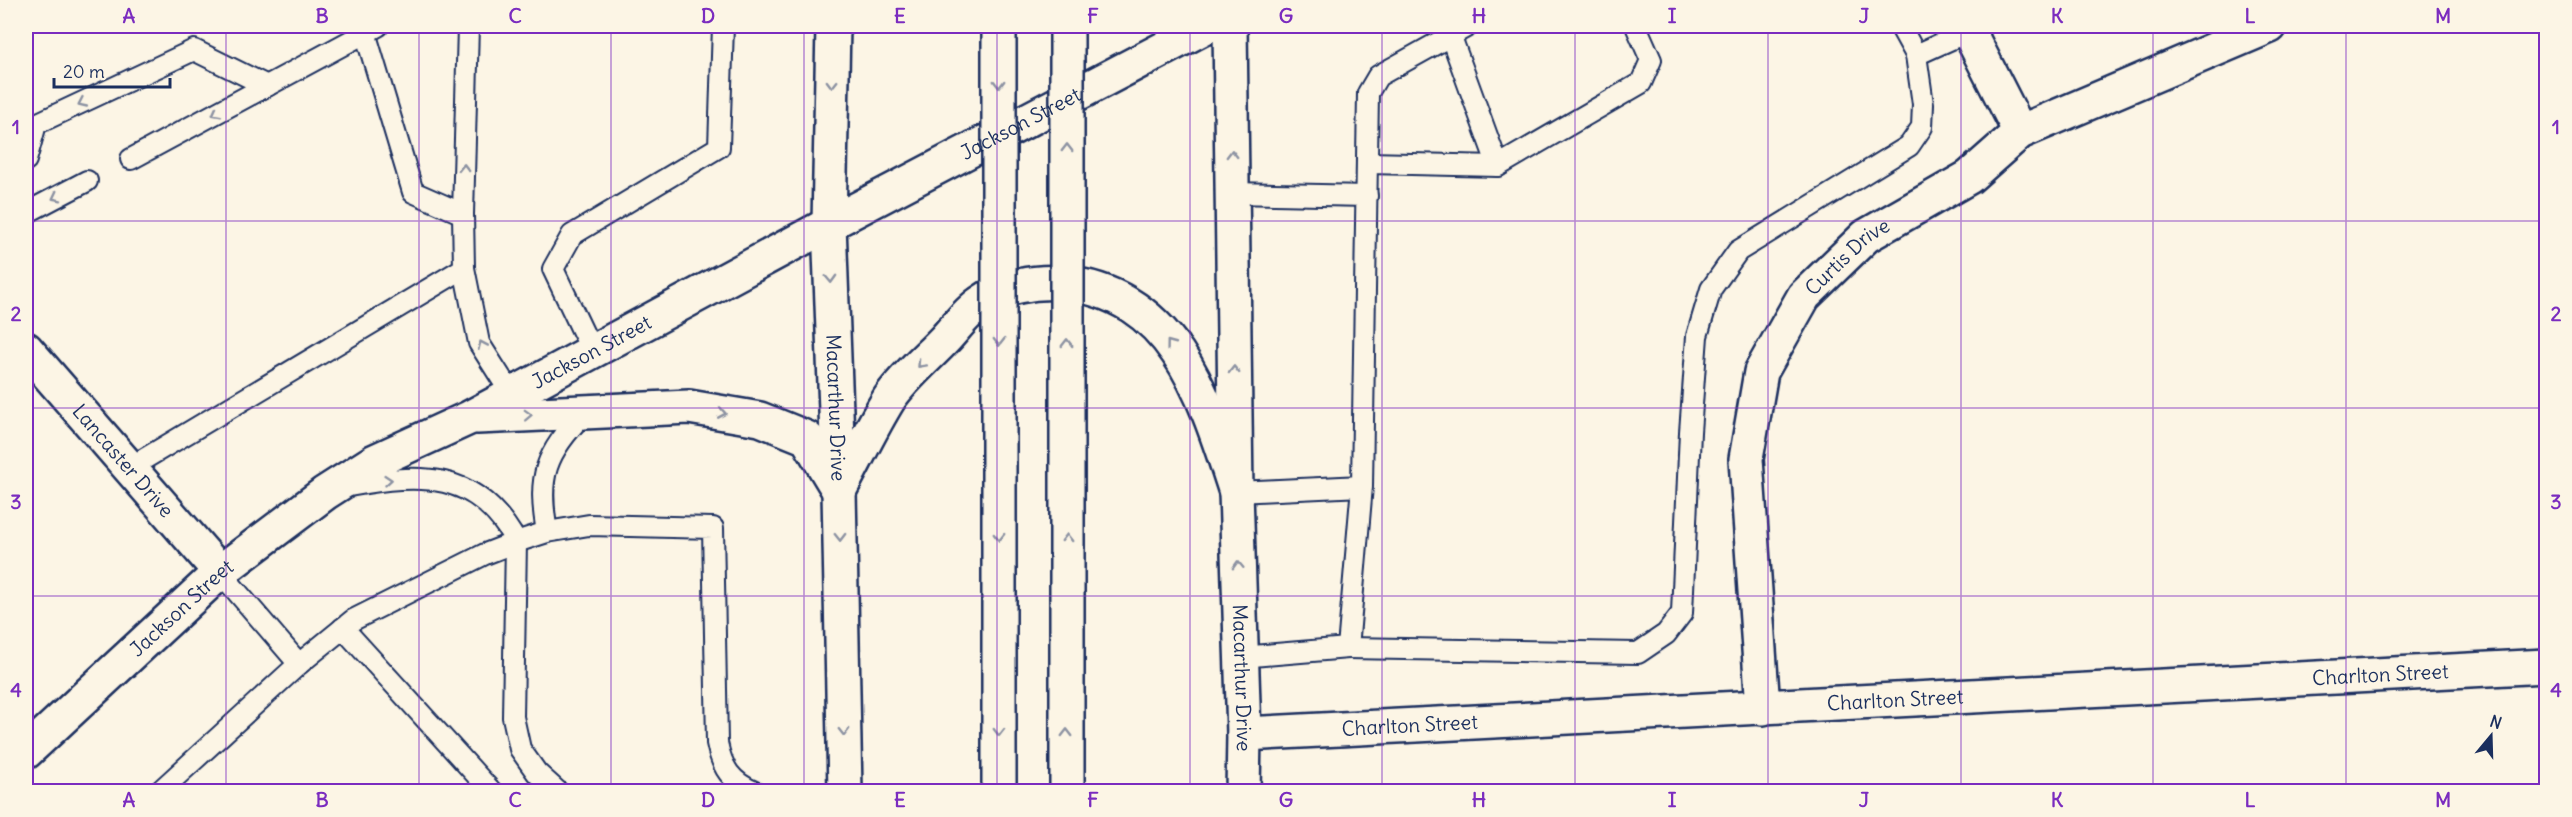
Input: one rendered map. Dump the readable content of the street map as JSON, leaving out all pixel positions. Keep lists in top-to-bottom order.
{
  "streets": {
    "main road": [
      "Jackson Street",
      "Curtis Drive",
      "Macarthur Drive",
      "Lancaster Drive",
      "Charlton Street"
    ]
  },
  "crossings": [
    ["Jackson Street", "Macarthur Drive"],
    ["Jackson Street", "Lancaster Drive"],
    ["Curtis Drive", "Charlton Street"],
    ["Macarthur Drive", "Charlton Street"]
  ],
  "scale_bar": "20 m",
  "north": "top",
  "grid": {
    "columns": [
      "A",
      "B",
      "C",
      "D",
      "E",
      "F",
      "G",
      "H",
      "I",
      "J",
      "K",
      "L",
      "M"
    ],
    "rows": [
      "1",
      "2",
      "3",
      "4"
    ]
  }
}
